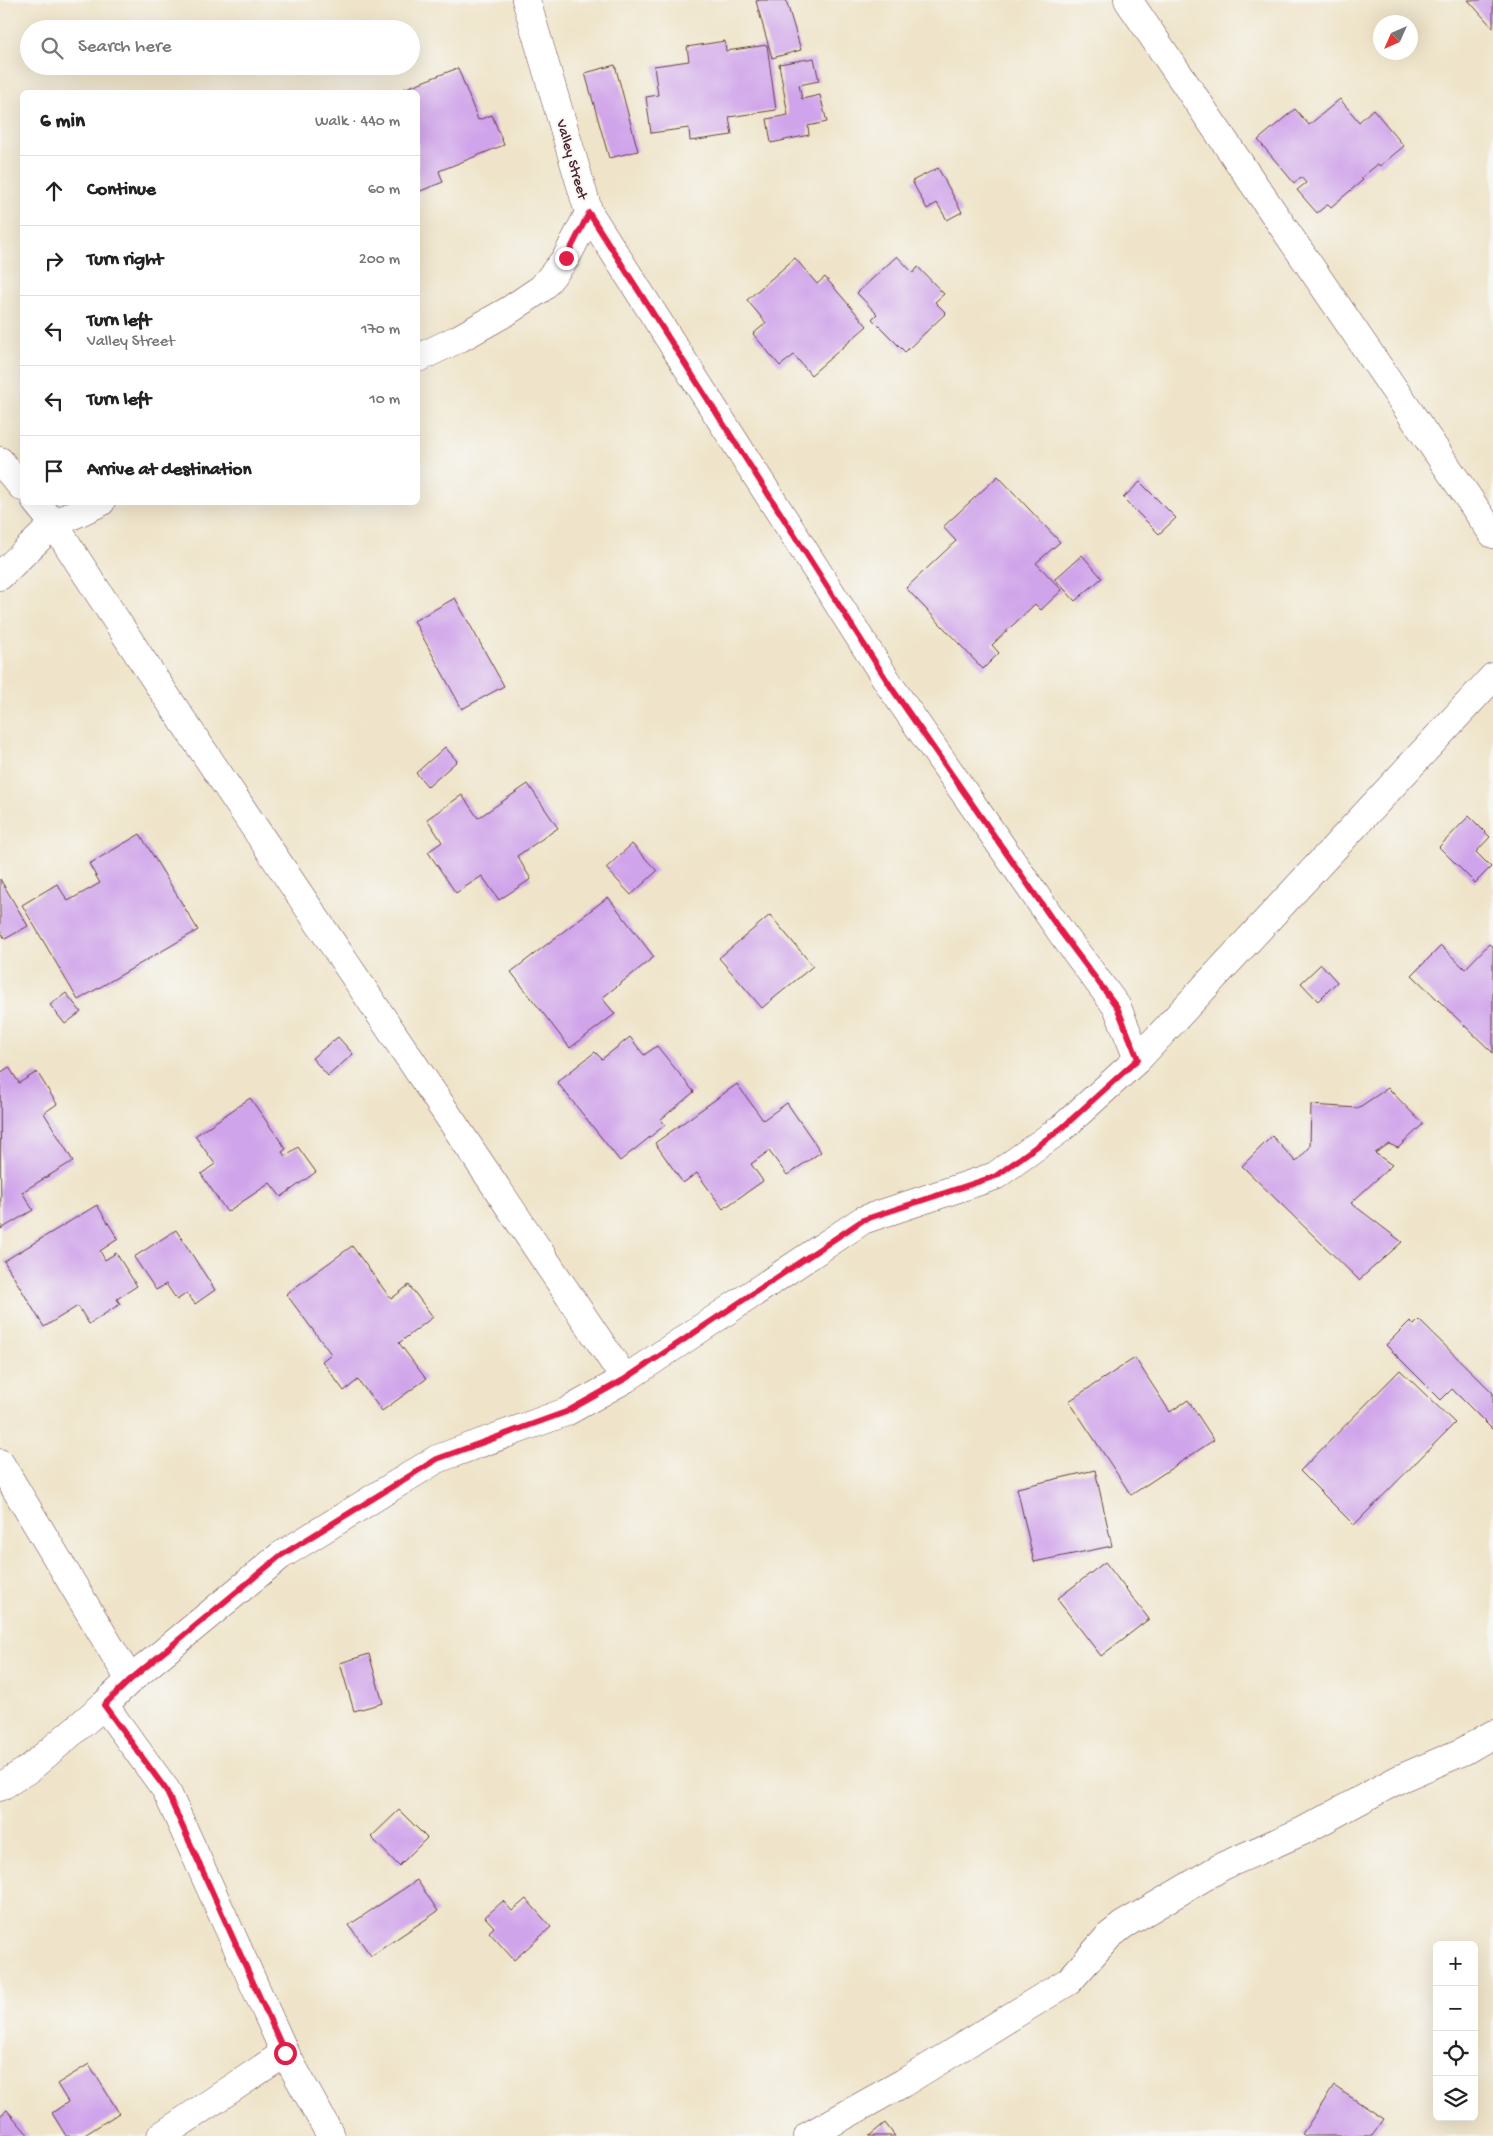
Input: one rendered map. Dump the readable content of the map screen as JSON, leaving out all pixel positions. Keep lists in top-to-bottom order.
{
  "streets": {
    "street": ["Valley Street"]
  },
  "north": "bottom left",
  "page": {
    "search": "Search here",
    "heading": ["6 min", "Walk · 440 m"],
    "list": [
      ["Continue", "60 m"],
      ["Turn right", "200 m"],
      ["Turn left", "Valley Street", "170 m"],
      ["Turn left", "10 m"],
      "Arrive at destination"
    ],
    "map_buttons": ["+", "−"]
  }
}
